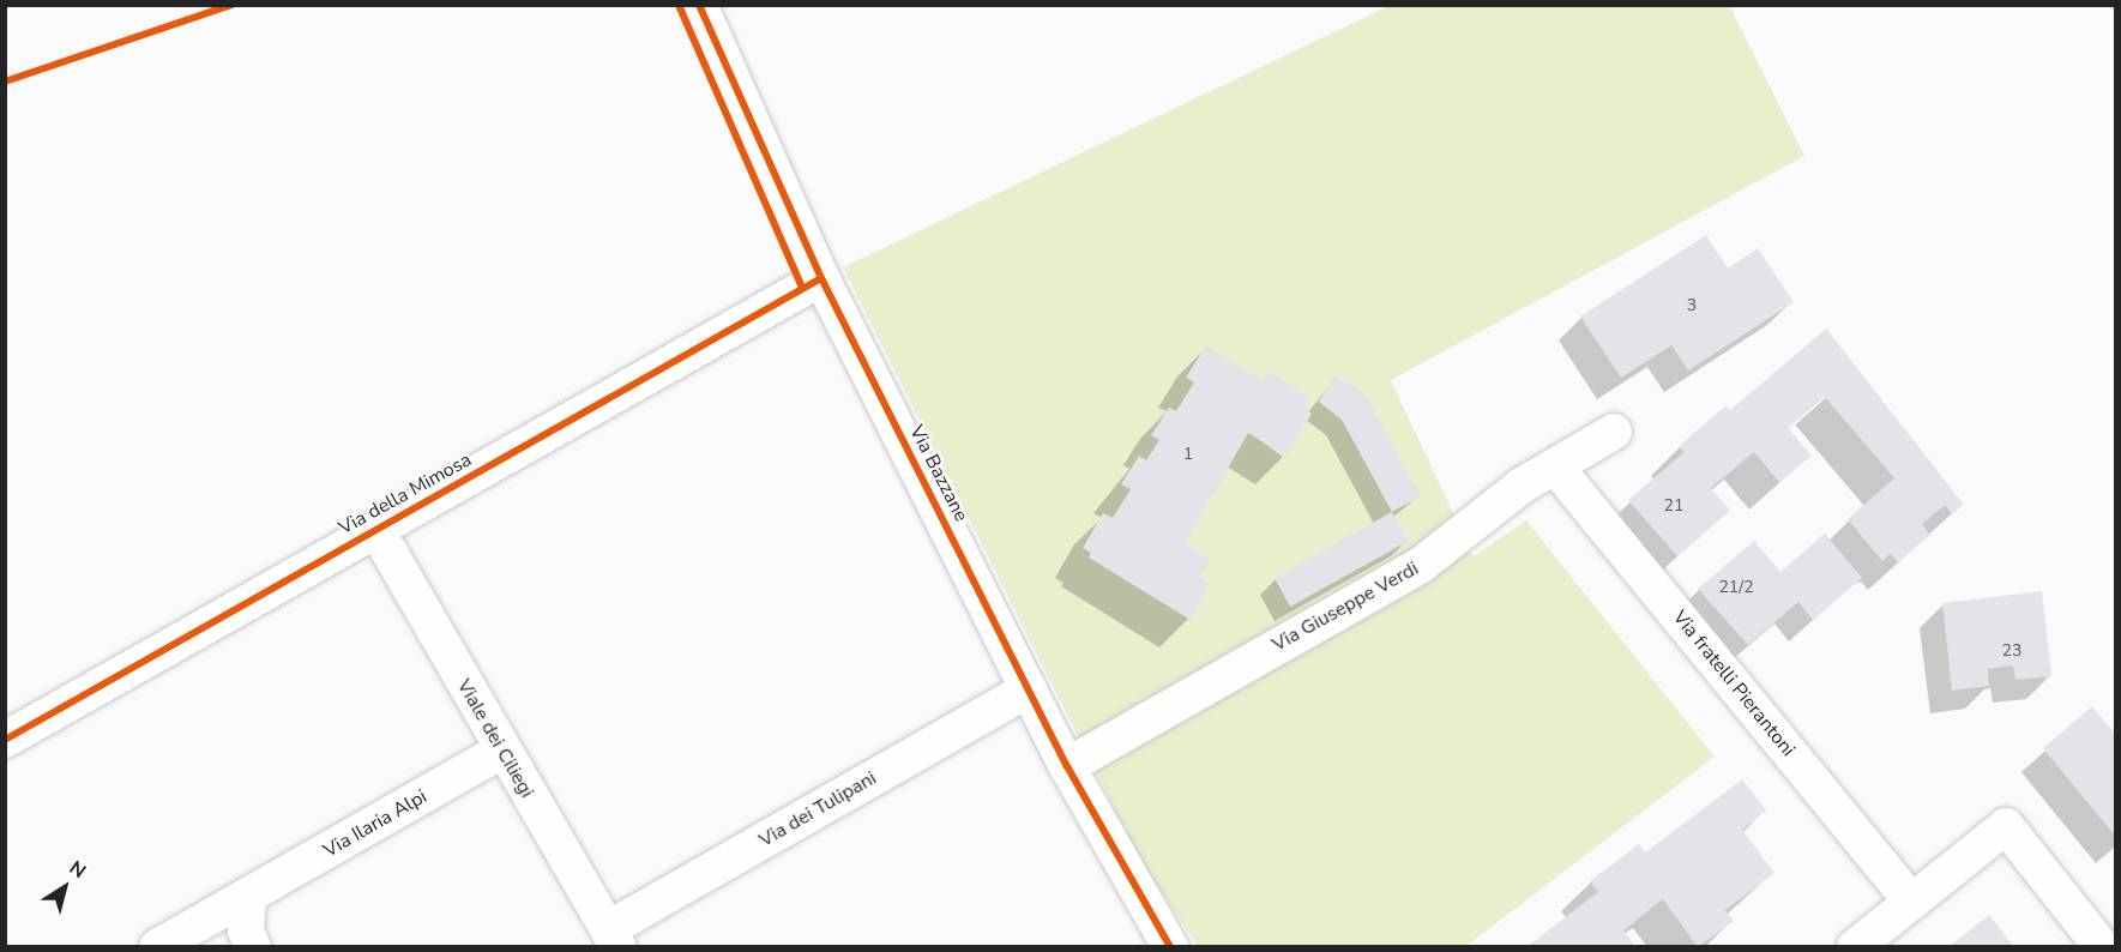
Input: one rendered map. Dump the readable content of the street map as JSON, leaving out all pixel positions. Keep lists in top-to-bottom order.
{
  "streets": {
    "street": [
      "Via Bazzane",
      "Via della Mimosa",
      "Via Giuseppe Verdi",
      "Via fratelli Pierantoni",
      "Viale dei Ciliegi",
      "Via dei Tulipani",
      "Via Ilaria Alpi"
    ]
  },
  "crossings": [
    ["Via Bazzane", "Via della Mimosa"],
    ["Via Bazzane", "Via Giuseppe Verdi"],
    ["Via Bazzane", "Via dei Tulipani"],
    ["Via della Mimosa", "Viale dei Ciliegi"],
    ["Via Giuseppe Verdi", "Via fratelli Pierantoni"],
    ["Viale dei Ciliegi", "Via dei Tulipani"],
    ["Viale dei Ciliegi", "Via Ilaria Alpi"]
  ],
  "house_numbers": [
    "3",
    "1",
    "21",
    "21/2",
    "23"
  ],
  "north": "top right"
}
